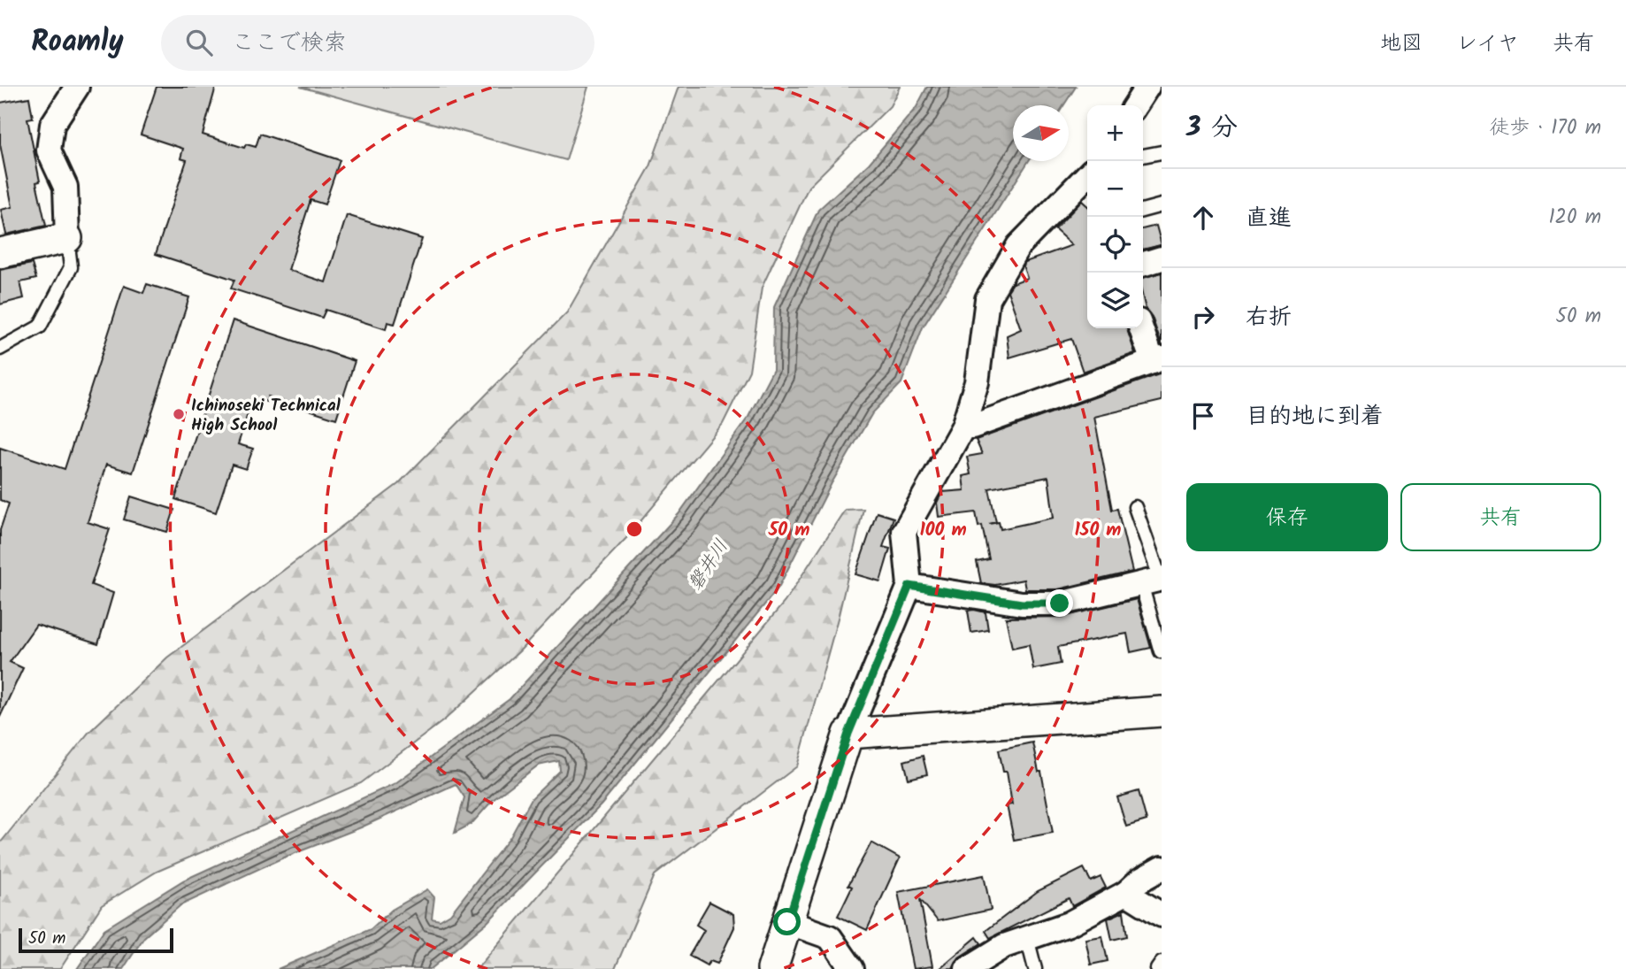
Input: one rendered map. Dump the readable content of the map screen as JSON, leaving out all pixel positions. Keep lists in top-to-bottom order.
{
  "water": ["磐井川"],
  "places": ["Ichinoseki Technical High School"],
  "scale_bar": "50 m",
  "north": "right",
  "page": {
    "header": "Roamly",
    "search": "ここで検索",
    "nav": ["地図", "レイヤ", "共有"],
    "heading": ["3 分", "徒歩 · 170 m"],
    "map_buttons": ["+", "−"],
    "list": [
      ["直進", "120 m"],
      ["右折", "50 m"],
      "目的地に到着"
    ],
    "buttons": ["保存", "共有"],
    "scale": "50 m"
  },
  "rings": ["50 m", "100 m", "150 m"]
}
